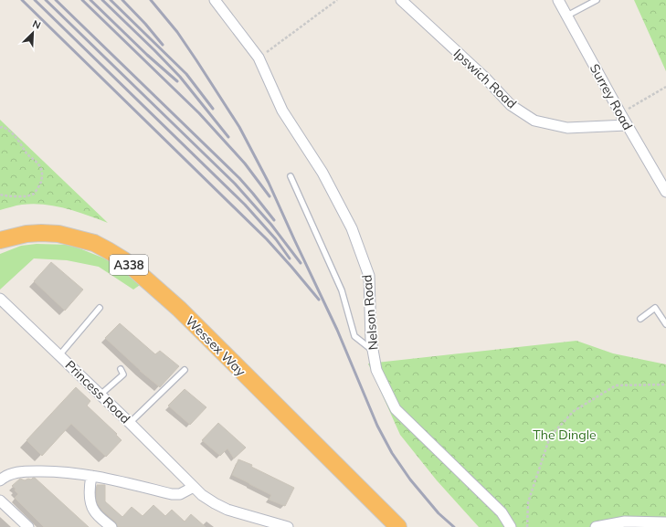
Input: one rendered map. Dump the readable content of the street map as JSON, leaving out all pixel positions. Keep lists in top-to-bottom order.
{
  "streets": {
    "highway": ["A338", "Wessex Way"],
    "street": [
      "Ipswich Road",
      "Surrey Road",
      "Nelson Road",
      "Princess Road"
    ]
  },
  "crossings": [
    ["Ipswich Road", "Surrey Road"]
  ],
  "parks": ["The Dingle"],
  "north": "top right"
}
